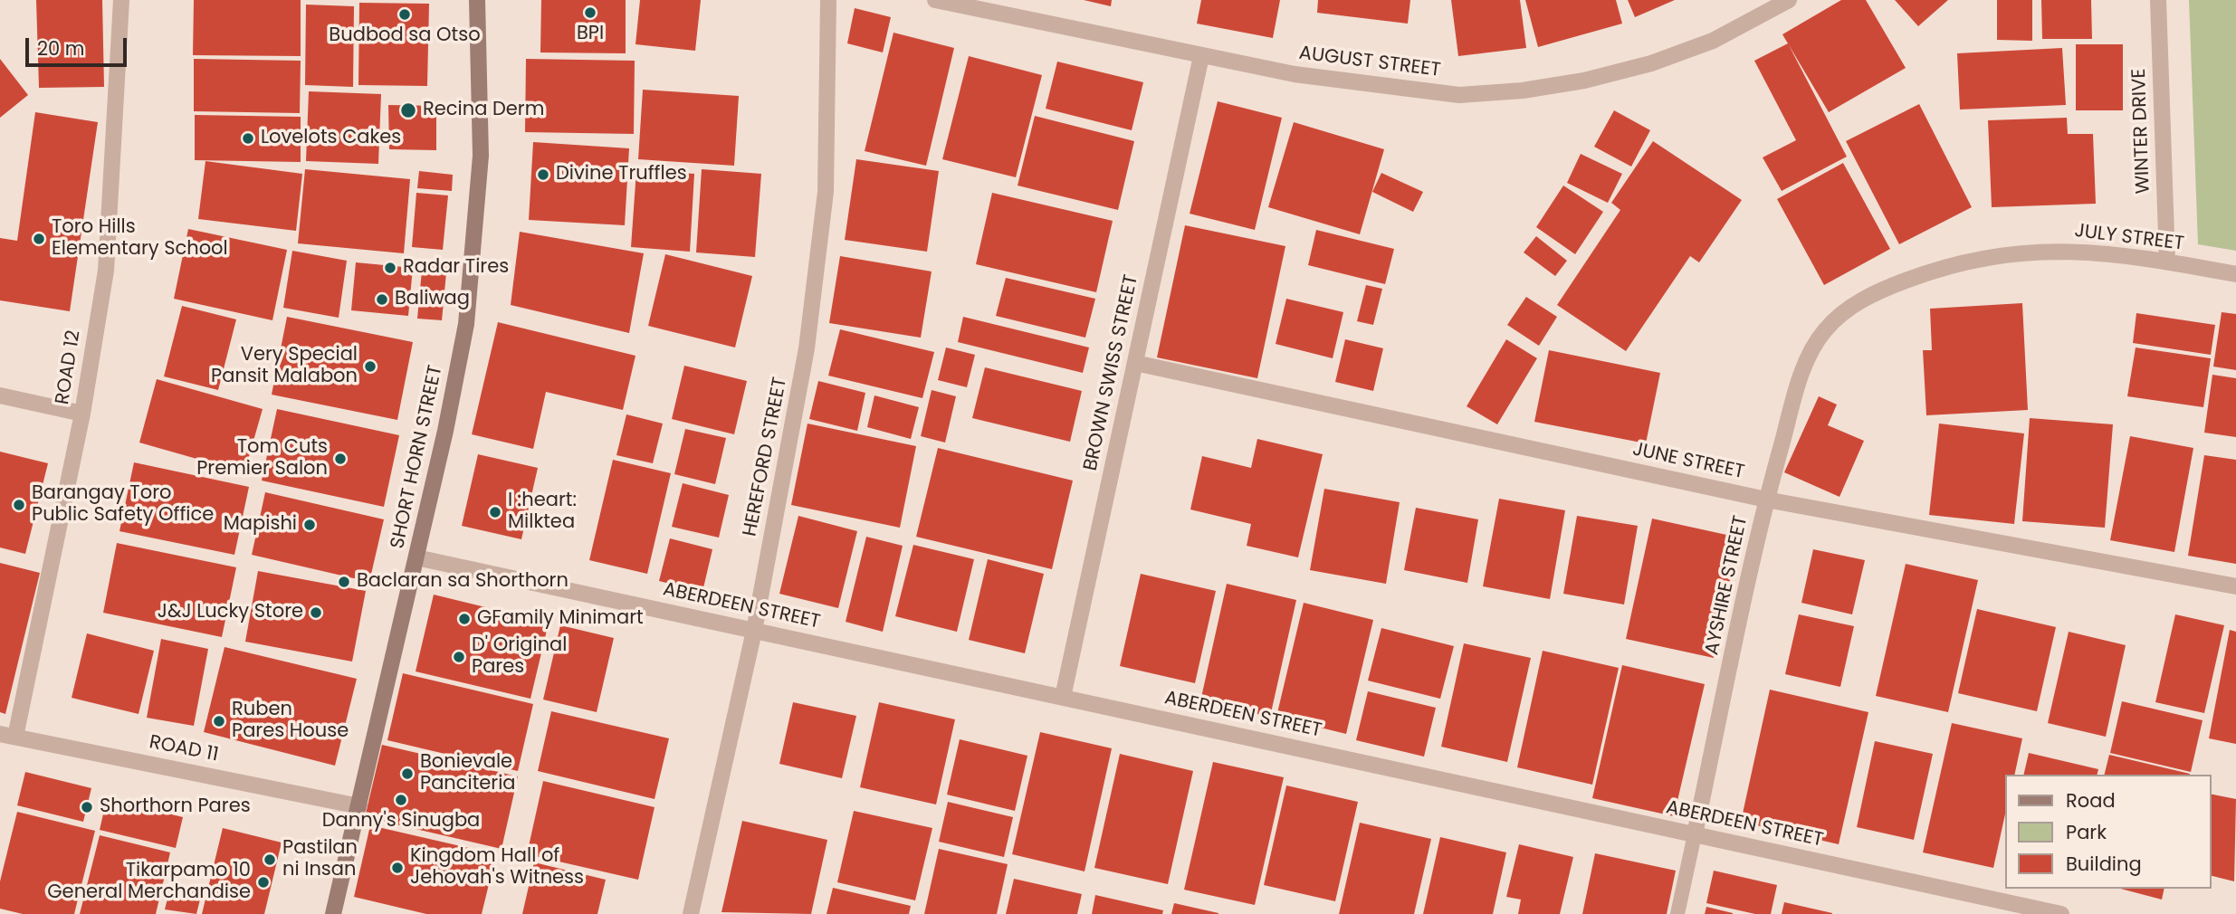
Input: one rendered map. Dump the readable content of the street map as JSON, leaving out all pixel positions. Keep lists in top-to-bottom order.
{
  "streets": {
    "street": [
      "AUGUST STREET",
      "WINTER DRIVE",
      "JULY STREET",
      "ROAD 12",
      "BROWN SWISS STREET",
      "SHORT HORN STREET",
      "HEREFORD STREET",
      "JUNE STREET",
      "AYSHIRE STREET",
      "ABERDEEN STREET",
      "ROAD 11"
    ]
  },
  "crossings": [
    ["AUGUST STREET", "BROWN SWISS STREET"],
    ["WINTER DRIVE", "JULY STREET"],
    ["JULY STREET", "AYSHIRE STREET"],
    ["ROAD 12", "ROAD 11"],
    ["BROWN SWISS STREET", "JUNE STREET"],
    ["BROWN SWISS STREET", "ABERDEEN STREET"],
    ["SHORT HORN STREET", "ABERDEEN STREET"],
    ["SHORT HORN STREET", "ROAD 11"],
    ["HEREFORD STREET", "ABERDEEN STREET"],
    ["JUNE STREET", "AYSHIRE STREET"],
    ["AYSHIRE STREET", "ABERDEEN STREET"]
  ],
  "places": [
    "BPI",
    "Budbod sa Otso",
    "Recina Derm",
    "Lovelots Cakes",
    "Divine Truffles",
    "Toro Hills Elementary School",
    "Radar Tires",
    "Baliwag",
    "Very Special Pansit Malabon",
    "Tom Cuts Premier Salon",
    "Barangay Toro Public Safety Office",
    "I :heart: Milktea",
    "Mapishi",
    "Baclaran sa Shorthorn",
    "J&J Lucky Store",
    "GFamily Minimart",
    "D' Original Pares",
    "Ruben Pares House",
    "Bonievale Panciteria",
    "Danny's Sinugba",
    "Shorthorn Pares",
    "Pastilan ni Insan",
    "Kingdom Hall of Jehovah's Witness",
    "Tikarpamo 10 General Merchandise"
  ],
  "legend": ["Road", "Park", "Building"],
  "scale_bar": "20 m"
}
